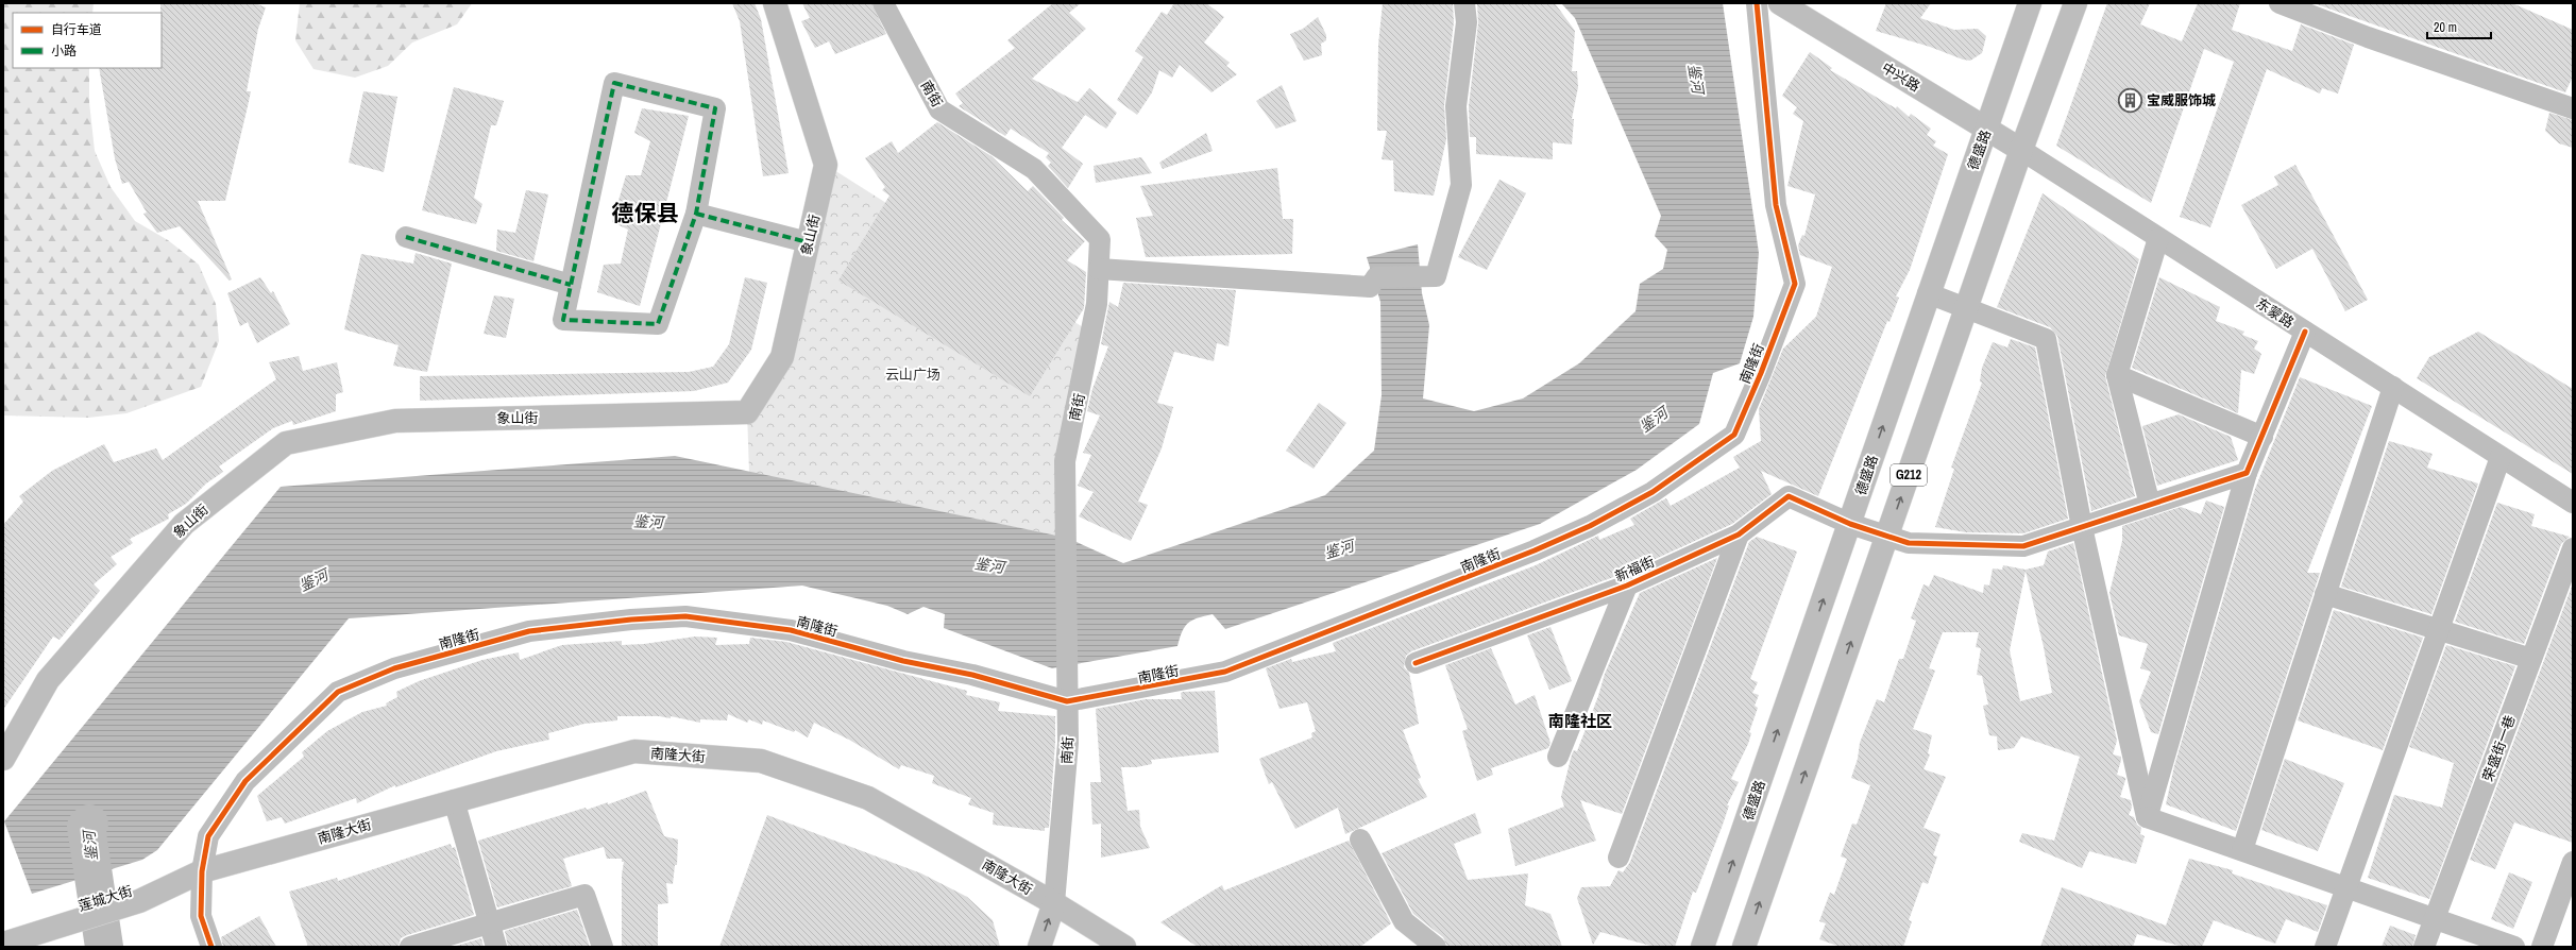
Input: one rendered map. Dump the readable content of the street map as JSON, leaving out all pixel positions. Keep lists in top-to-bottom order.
{
  "streets": {
    "main road": [
      "中兴路",
      "德盛路",
      "象山街",
      "G212",
      "南隆大街",
      "莲城大街"
    ],
    "street": [
      "南街",
      "东蒙路",
      "南隆街",
      "新福街",
      "荣盛街一巷"
    ]
  },
  "crossings": [
    ["中兴路", "德盛路"],
    ["中兴路", "东蒙路"],
    ["中兴路", "G212"],
    ["南街", "南隆街"],
    ["南街", "南隆大街"],
    ["德盛路", "新福街"],
    ["东蒙路", "G212"],
    ["南隆街", "南隆大街"],
    ["南隆街", "莲城大街"],
    ["南隆大街", "莲城大街"]
  ],
  "districts": ["德保县", "南隆社区"],
  "water": ["鉴河"],
  "parks": ["云山广场"],
  "places": {
    "building": ["宝威服饰城"]
  },
  "legend": ["自行车道", "小路"],
  "scale_bar": "20 m"
}
